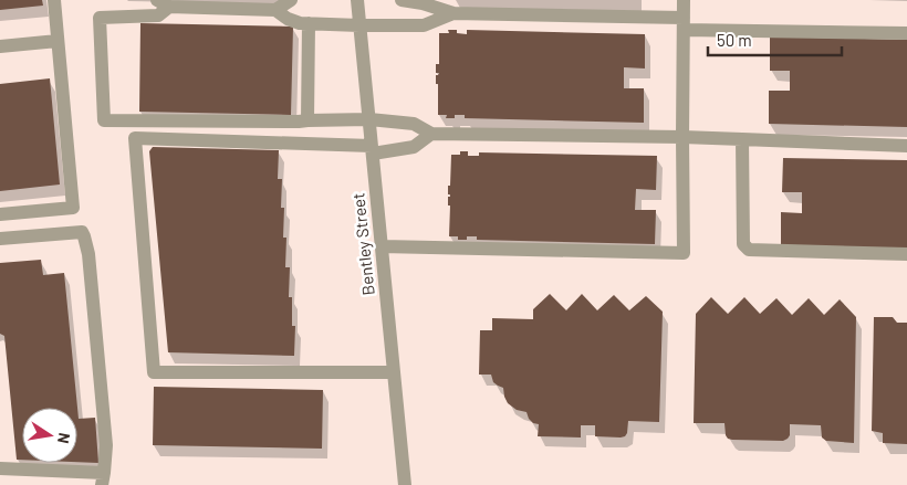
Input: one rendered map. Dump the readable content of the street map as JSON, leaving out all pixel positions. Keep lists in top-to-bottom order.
{
  "streets": {
    "street": ["Bentley Street"]
  },
  "scale_bar": "50 m",
  "north": "right"
}
